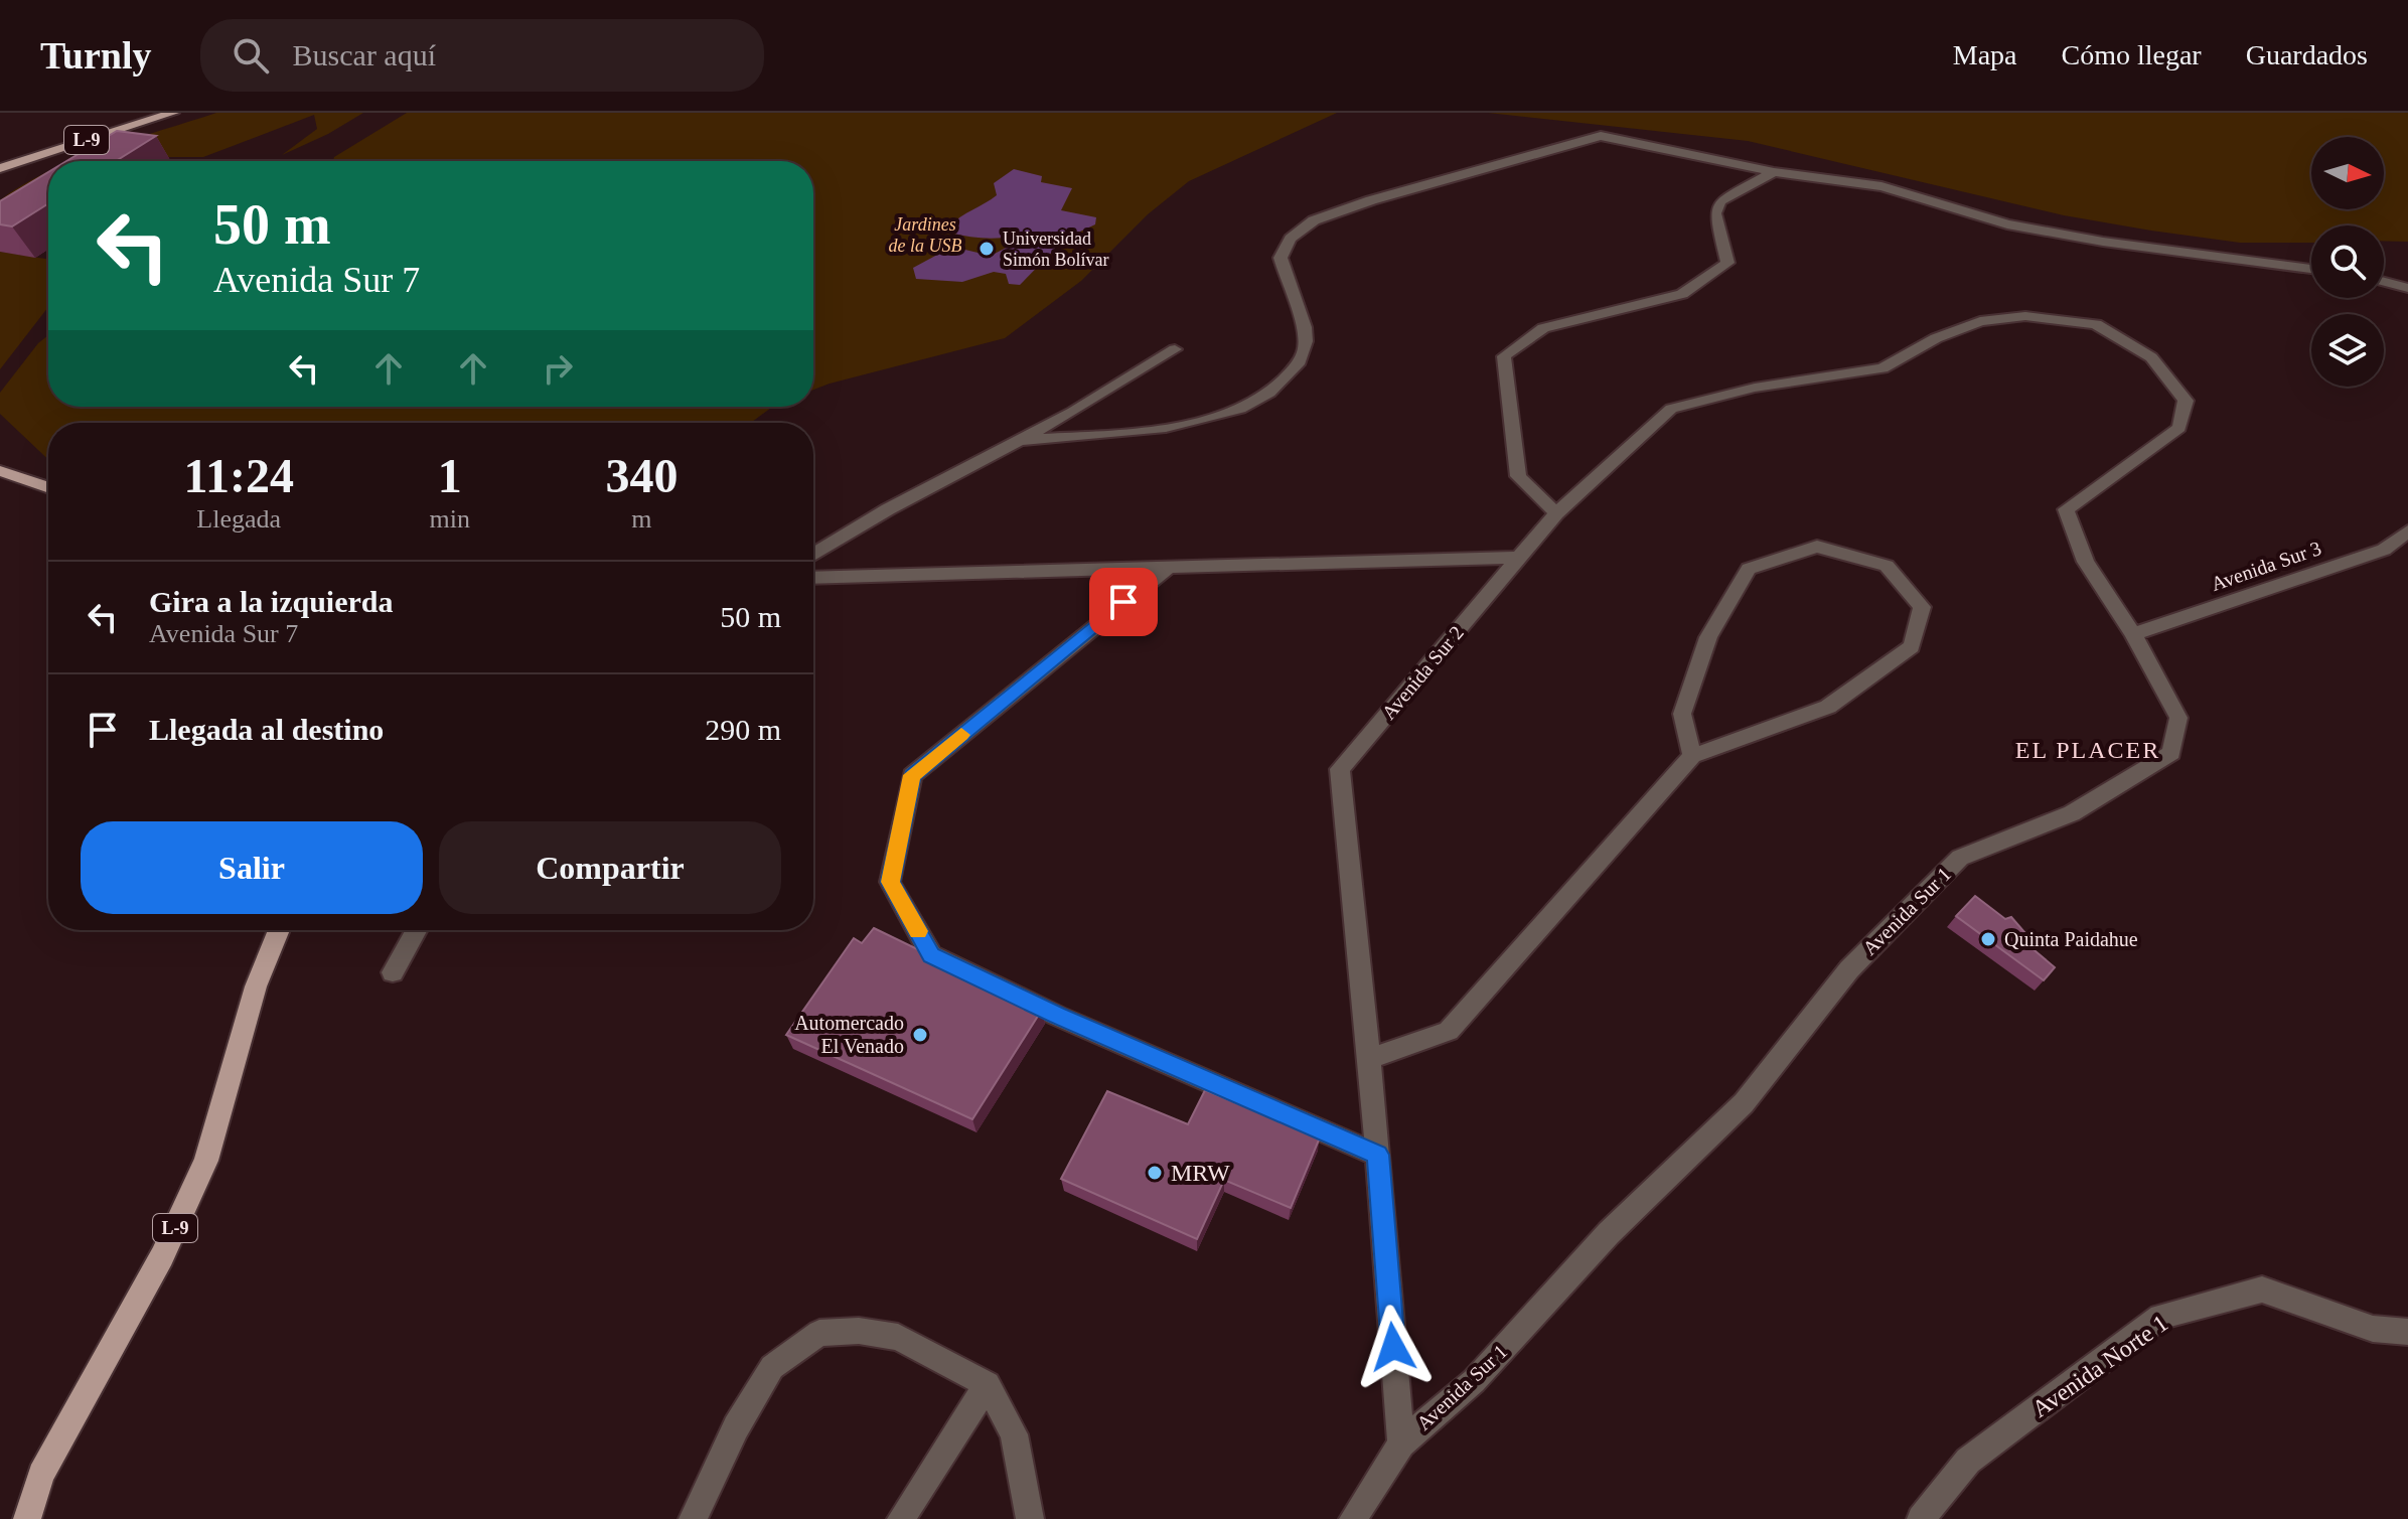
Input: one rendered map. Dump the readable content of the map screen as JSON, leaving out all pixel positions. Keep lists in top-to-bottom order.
{
  "streets": {
    "main road": ["L-9"],
    "street": [
      "Avenida Sur 3",
      "Avenida Sur 2",
      "Avenida Sur 1",
      "Avenida Norte 1"
    ]
  },
  "crossings": [
    ["Avenida Sur 3", "Avenida Sur 1"],
    ["Avenida Sur 2", "Avenida Sur 1"]
  ],
  "districts": ["EL PLACER"],
  "parks": ["Jardines de la USB"],
  "places": [
    "Universidad Simón Bolívar",
    "Quinta Paidahue",
    "Automercado El Venado",
    "MRW"
  ],
  "north": "right",
  "page": {
    "header": "Turnly",
    "search": "Buscar aquí",
    "nav": ["Mapa", "Cómo llegar", "Guardados"],
    "turn": ["50 m", "Avenida Sur 7"],
    "eta": [
      "11:24",
      "Llegada",
      "1",
      "min",
      "340",
      "m"
    ],
    "list": [
      {
        "name": "Gira a la izquierda",
        "note": "Avenida Sur 7",
        "value": "50 m"
      },
      {
        "name": "Llegada al destino",
        "value": "290 m"
      }
    ],
    "buttons": ["Salir", "Compartir"]
  }
}
